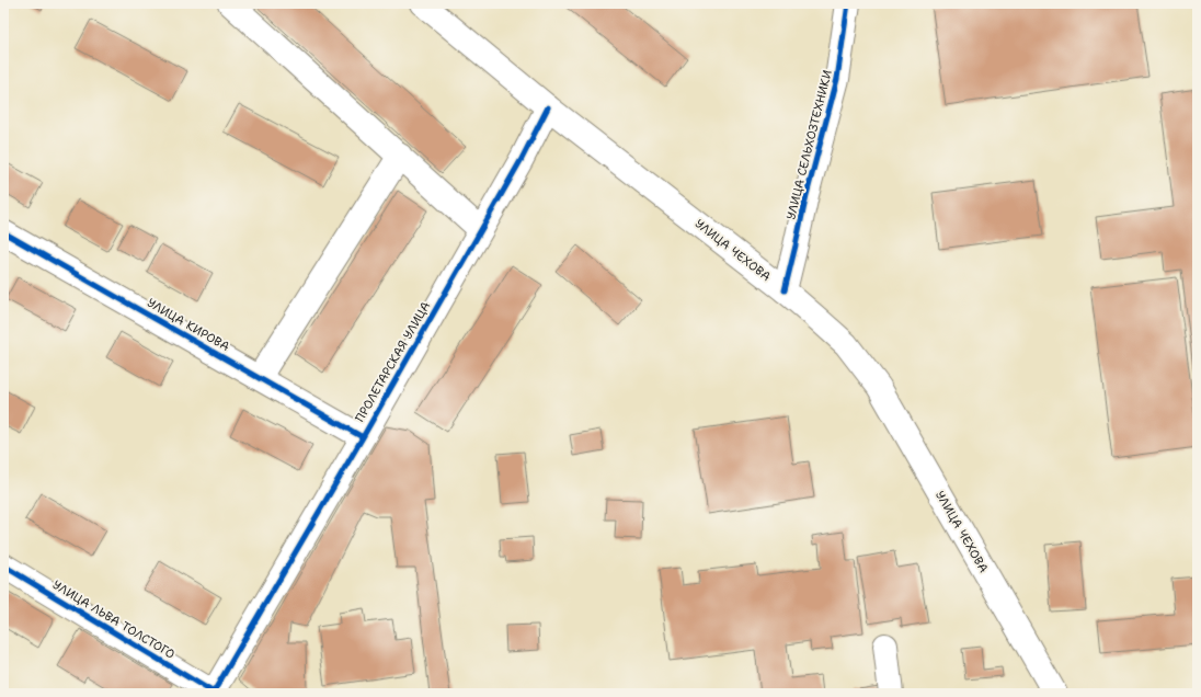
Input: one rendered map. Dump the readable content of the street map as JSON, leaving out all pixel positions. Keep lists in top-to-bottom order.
{
  "streets": {
    "street": [
      "УЛИЦА СЕЛЬХОЗТЕХНИКИ",
      "УЛИЦА ЧЕХОВА",
      "УЛИЦА КИРОВА",
      "ПРОЛЕТАРСКАЯ УЛИЦА",
      "УЛИЦА ЛЬВА ТОЛСТОГО"
    ]
  },
  "crossings": [
    ["УЛИЦА СЕЛЬХОЗТЕХНИКИ", "УЛИЦА ЧЕХОВА"],
    ["УЛИЦА ЧЕХОВА", "ПРОЛЕТАРСКАЯ УЛИЦА"],
    ["УЛИЦА КИРОВА", "ПРОЛЕТАРСКАЯ УЛИЦА"],
    ["ПРОЛЕТАРСКАЯ УЛИЦА", "УЛИЦА ЛЬВА ТОЛСТОГО"]
  ]
}
